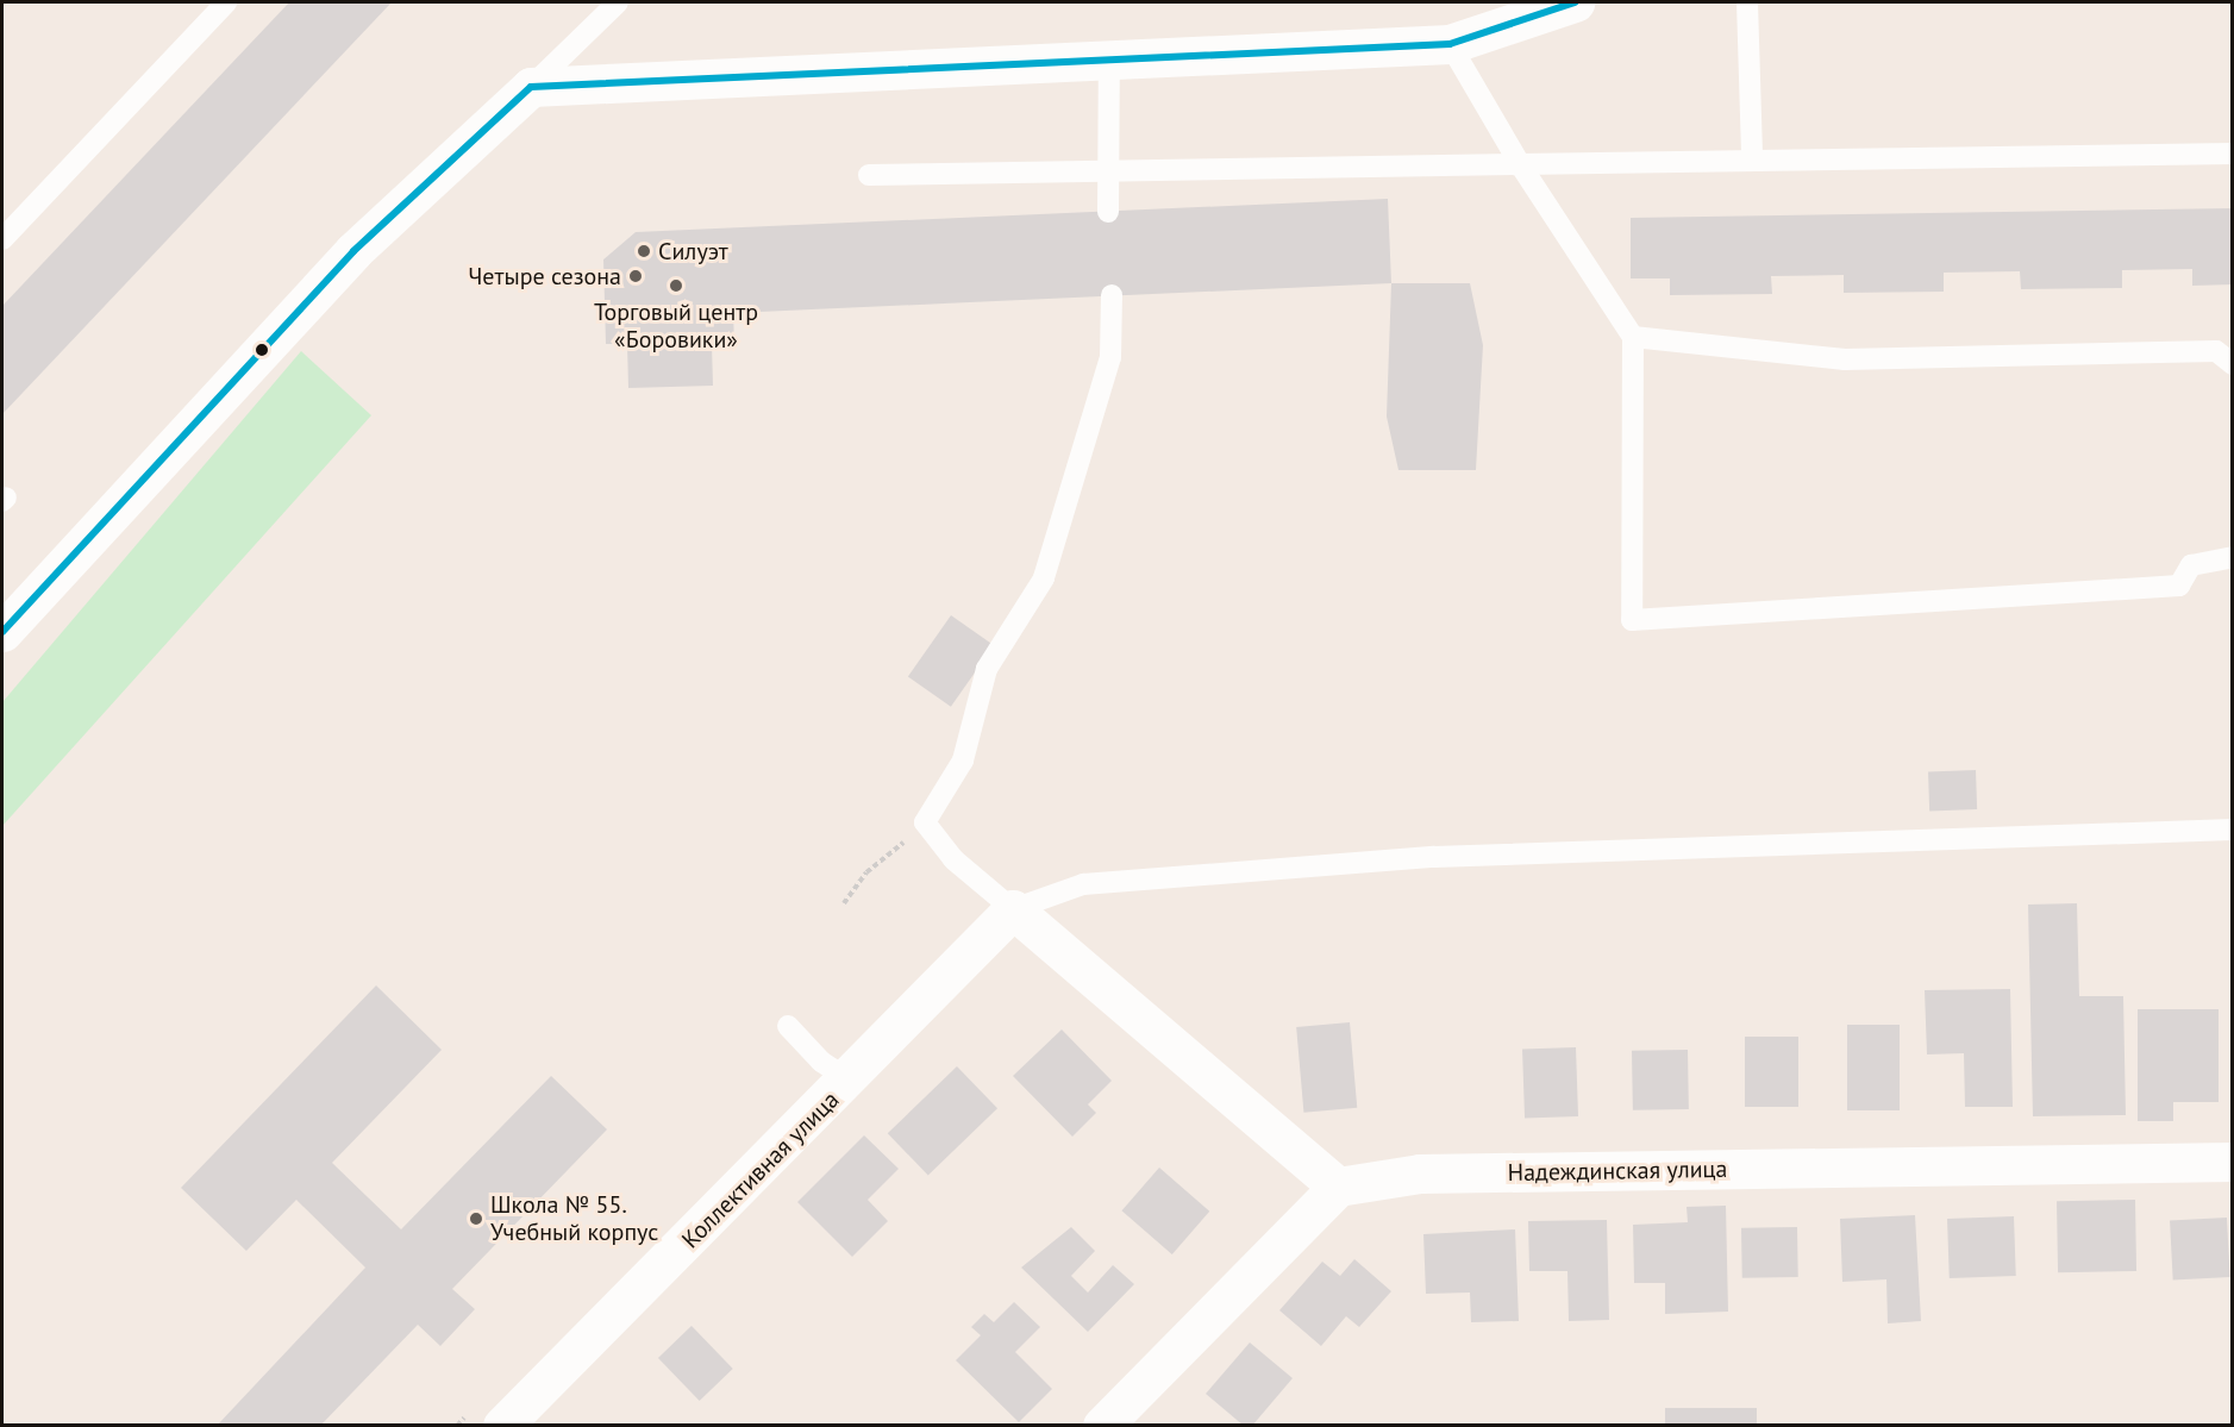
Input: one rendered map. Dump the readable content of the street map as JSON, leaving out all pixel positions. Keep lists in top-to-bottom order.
{
  "streets": {
    "street": ["Коллективная улица", "Надеждинская улица"]
  },
  "places": [
    "Силуэт",
    "Четыре сезона",
    "Торговый центр «Боровики»",
    "Школа № 55. Учебный корпус"
  ]
}
